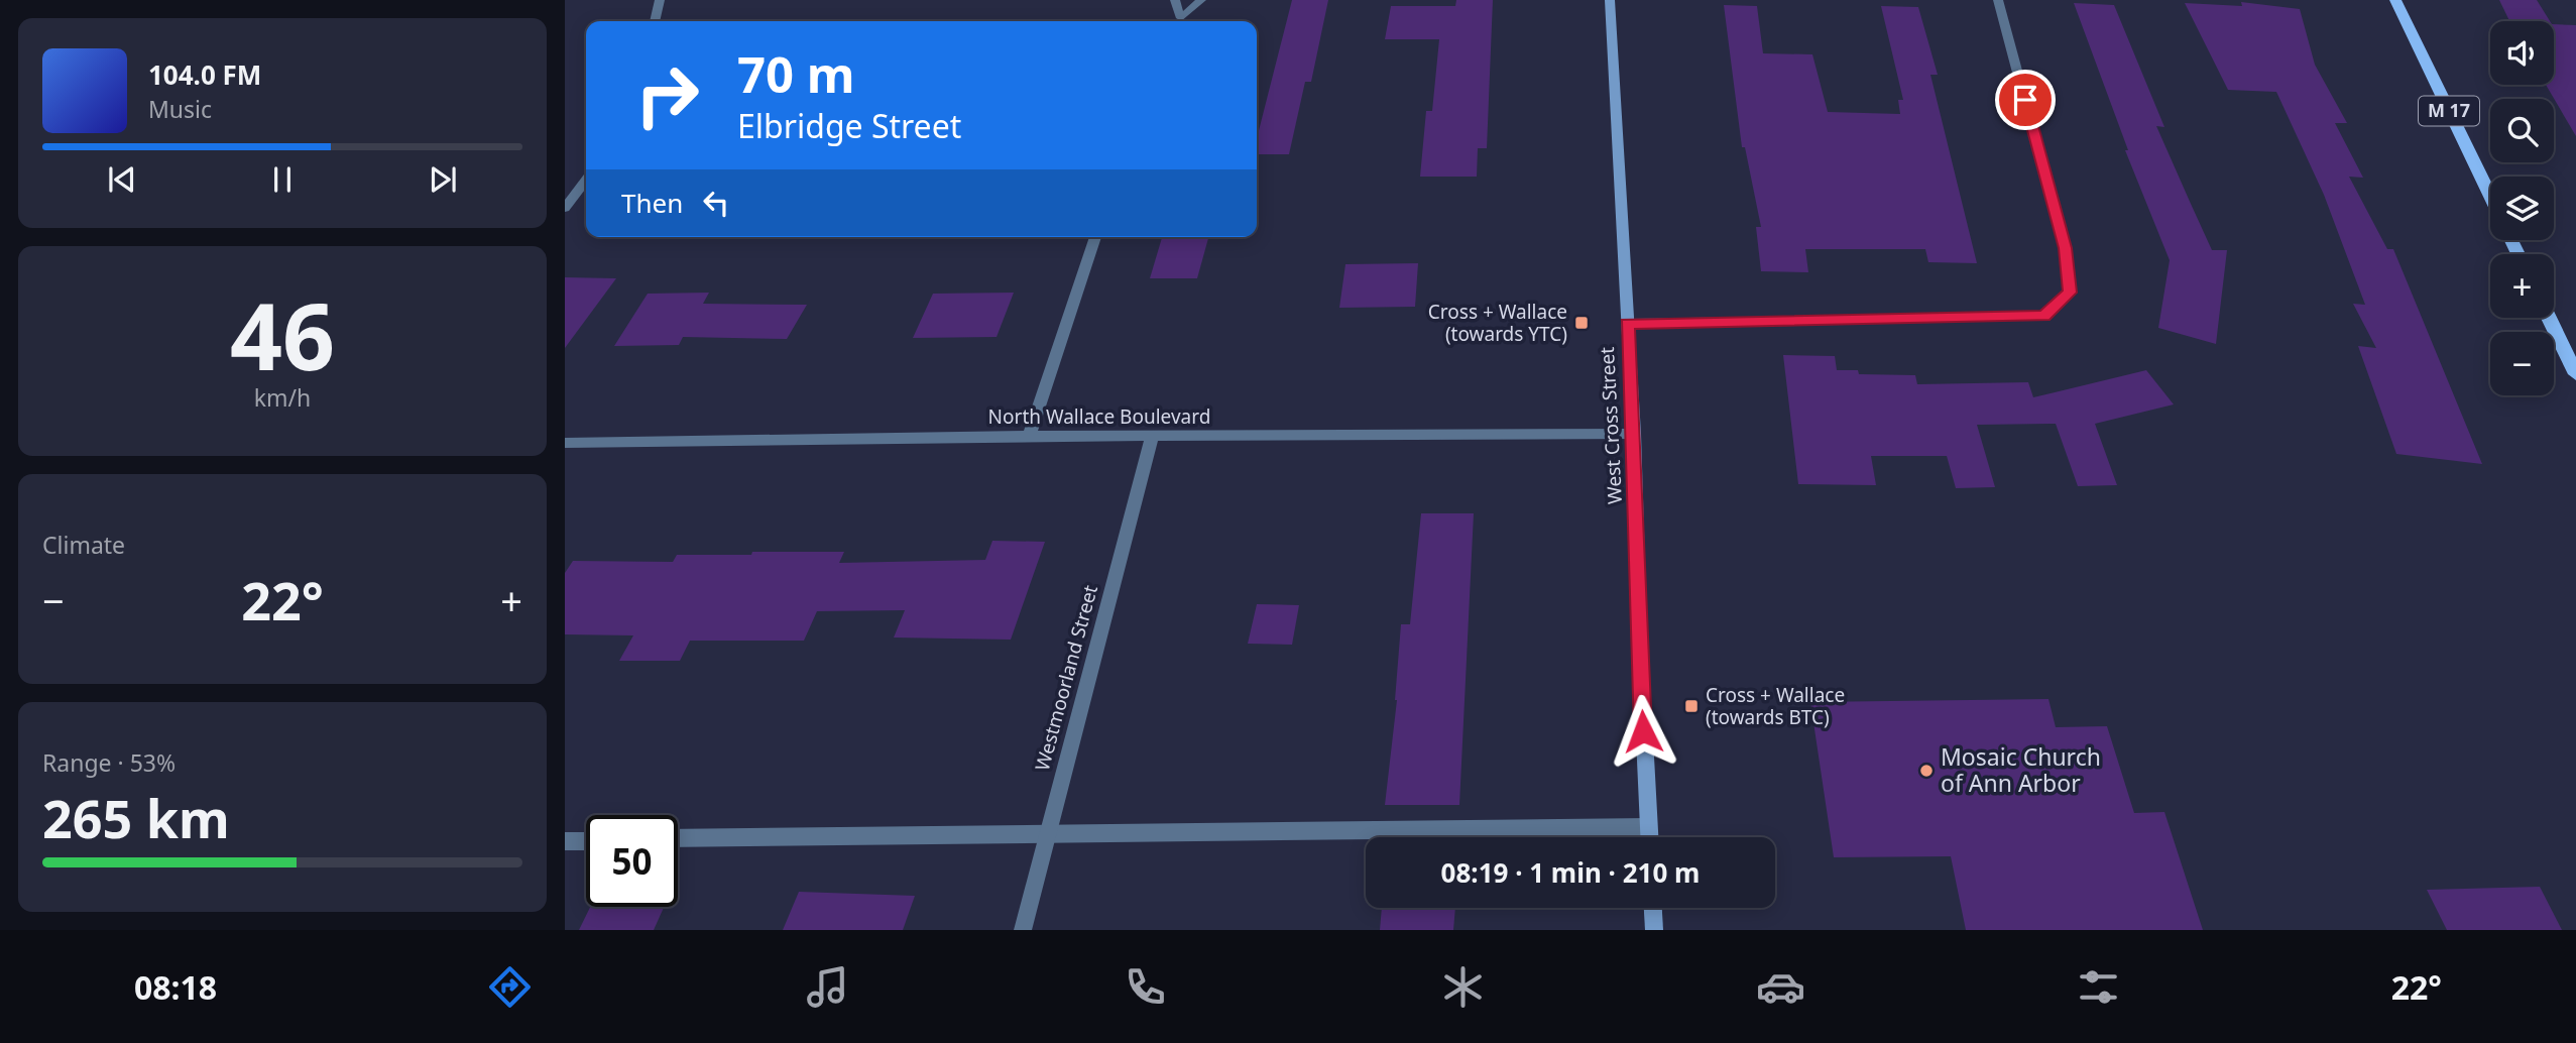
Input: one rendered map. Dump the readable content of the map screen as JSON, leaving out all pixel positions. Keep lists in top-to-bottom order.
{
  "streets": {
    "main road": ["M 17", "West Cross Street"],
    "street": ["North Wallace Boulevard", "Westmoorland Street"]
  },
  "crossings": [
    ["North Wallace Boulevard", "West Cross Street"],
    ["North Wallace Boulevard", "Westmoorland Street"]
  ],
  "places": {
    "transit": ["Cross + Wallace (towards YTC)", "Cross + Wallace (towards BTC)"],
    "other": ["Mosaic Church of Ann Arbor"]
  },
  "page": {
    "map_buttons": ["+", "−"],
    "turn": ["70 m", "Elbridge Street"],
    "song": ["104.0 FM", "Music"],
    "then": "Then",
    "tile": [
      ["46", "km/h"],
      "Climate",
      ["Range · 53%", "265 km"]
    ],
    "heat": ["−", "22°", "+"],
    "limit": "50",
    "trip": "08:19 · 1 min · 210 m",
    "tabs": ["08:18", "22°"]
  }
}
